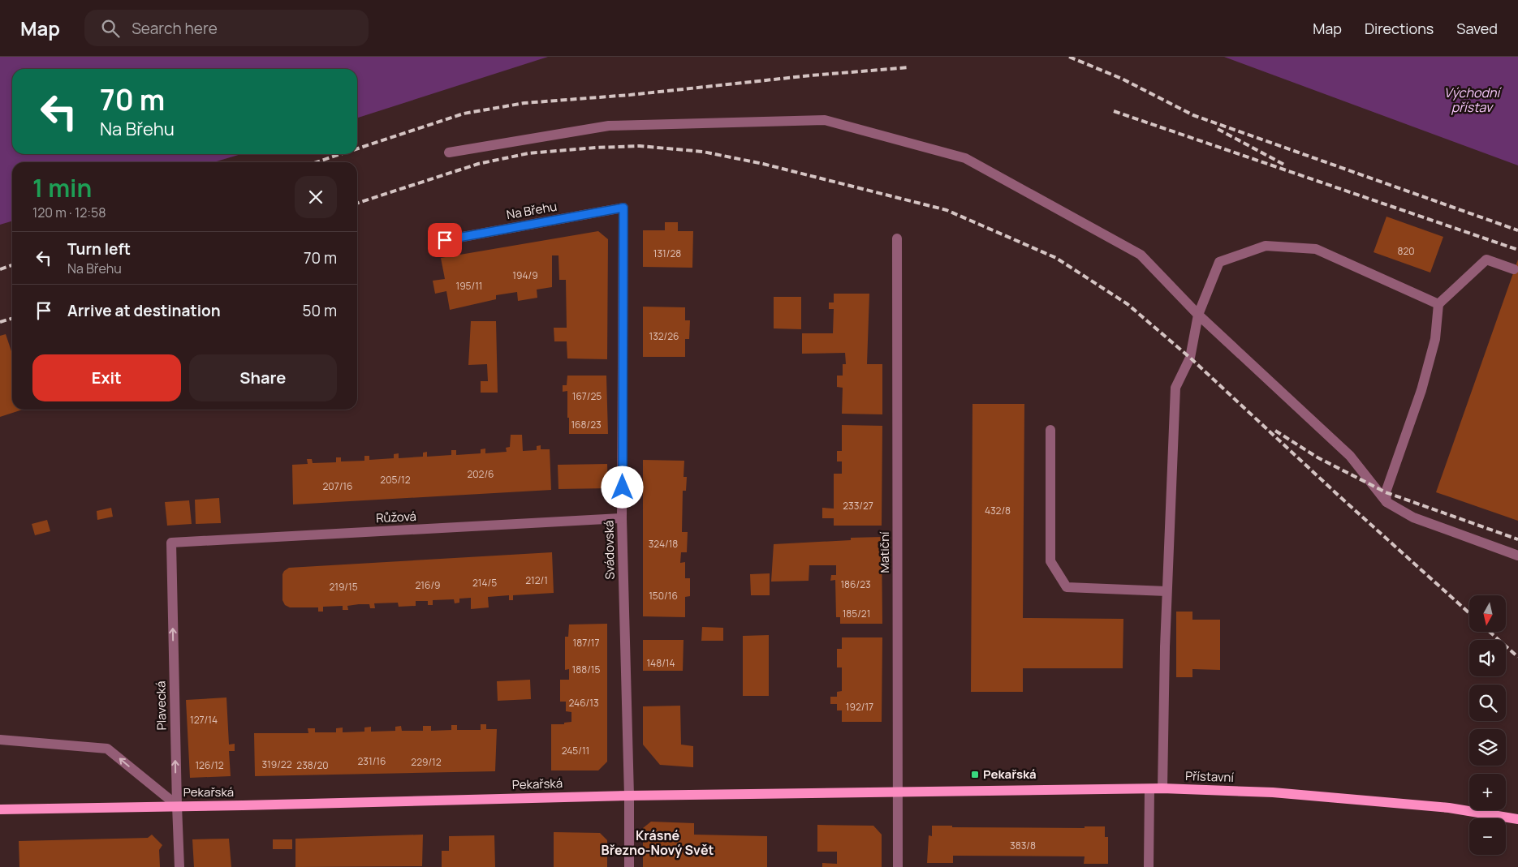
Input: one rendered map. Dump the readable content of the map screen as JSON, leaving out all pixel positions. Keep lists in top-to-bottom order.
{
  "streets": {
    "main road": ["Přístavní", "Pekařská"],
    "street": [
      "Na Břehu",
      "Růžová",
      "Svádovská",
      "Matiční",
      "Plavecká"
    ]
  },
  "crossings": [
    ["Na Břehu", "Svádovská"],
    ["Růžová", "Svádovská"],
    ["Růžová", "Plavecká"],
    ["Svádovská", "Pekařská"],
    ["Matiční", "Přístavní"],
    ["Matiční", "Pekařská"],
    ["Plavecká", "Pekařská"],
    ["Přístavní", "Pekařská"]
  ],
  "one_way": ["Plavecká"],
  "districts": ["Krásné Březno-Nový Svět"],
  "water": ["Východní přístav"],
  "places": {
    "transit": ["Pekařská"]
  },
  "house_numbers": [
    "820",
    "131/28",
    "194/9",
    "195/11",
    "132/26",
    "167/25",
    "168/23",
    "202/6",
    "205/12",
    "207/16",
    "233/27",
    "432/8",
    "324/18",
    "212/1",
    "214/5",
    "186/23",
    "216/9",
    "219/15",
    "150/16",
    "185/21",
    "187/17",
    "148/14",
    "188/15",
    "246/13",
    "192/17",
    "127/14",
    "245/11",
    "231/16",
    "229/12",
    "319/22",
    "126/12",
    "238/20",
    "383/8"
  ],
  "north": "bottom",
  "page": {
    "header": "Map",
    "search": "Search here",
    "nav": ["Map", "Directions", "Saved"],
    "turn": ["70 m", "Na Břehu"],
    "heading": ["1 min", "120 m · 12:58"],
    "list": [
      {
        "name": "Turn left",
        "note": "Na Břehu",
        "value": "70 m"
      },
      {
        "name": "Arrive at destination",
        "value": "50 m"
      }
    ],
    "buttons": ["Exit", "Share"],
    "map_buttons": ["+", "−"]
  }
}
